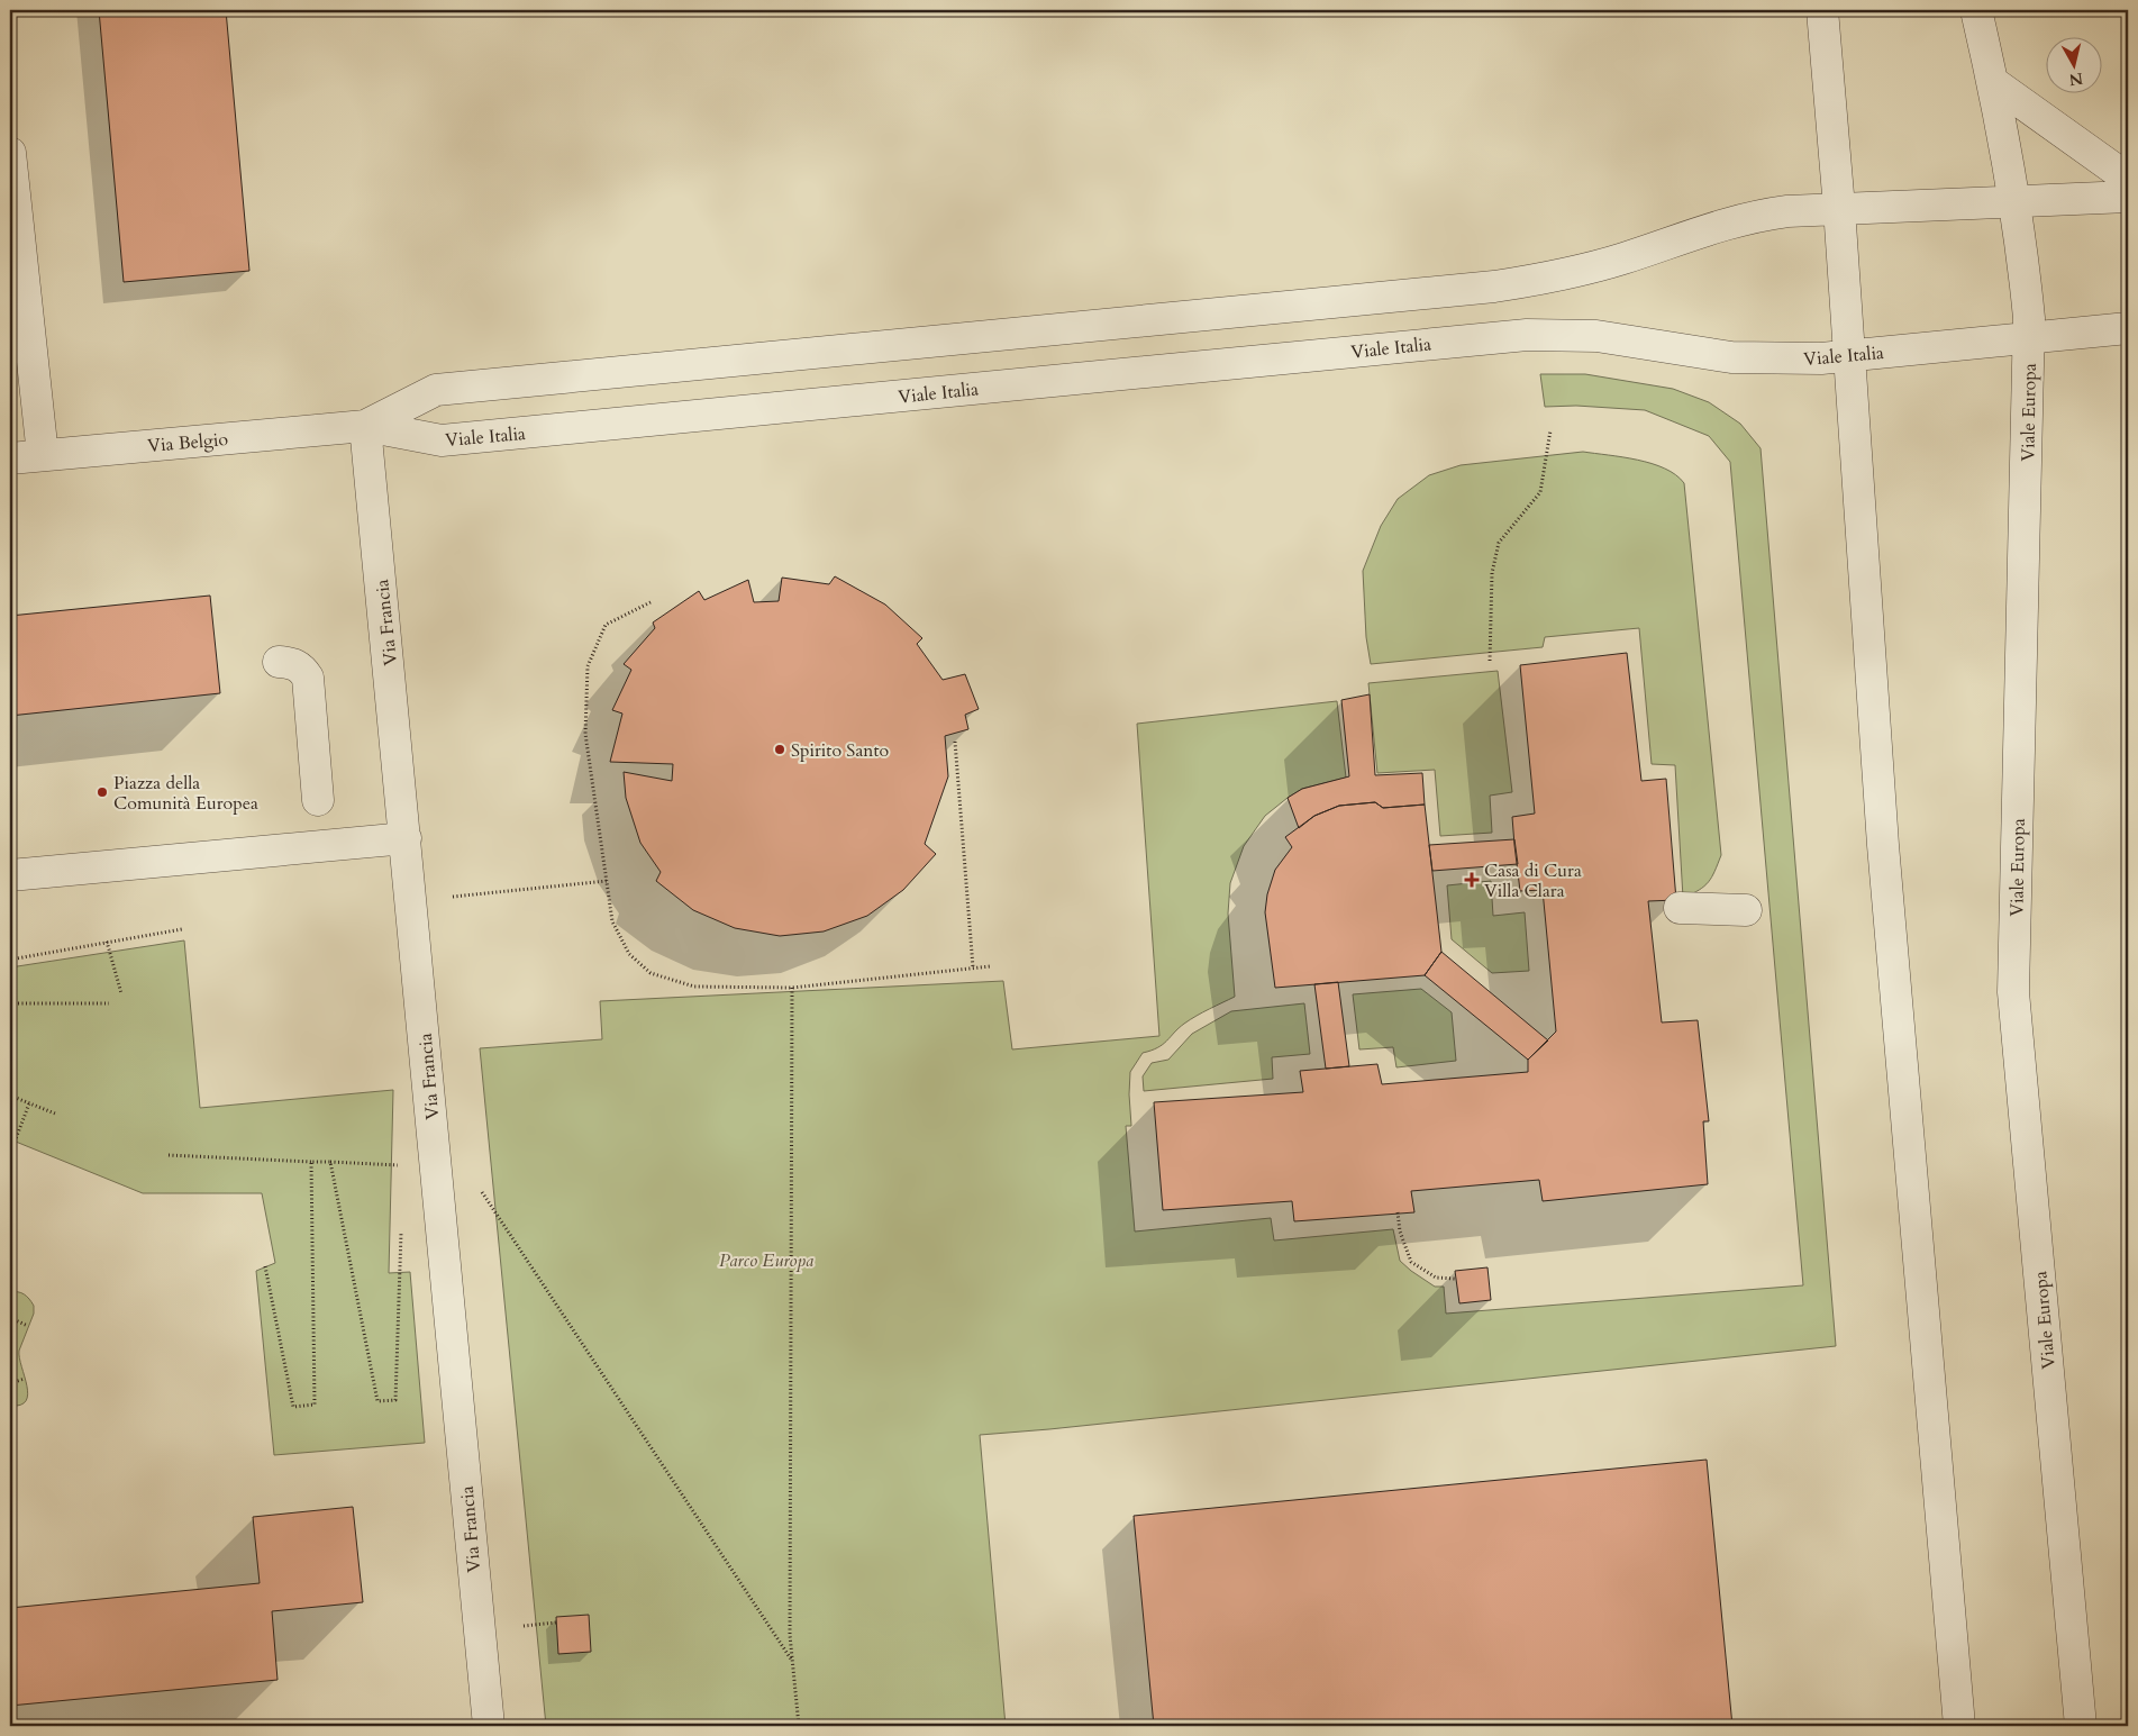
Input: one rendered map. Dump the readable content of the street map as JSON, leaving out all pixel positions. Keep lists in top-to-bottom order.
{
  "streets": {
    "street": [
      "Viale Italia",
      "Viale Europa",
      "Via Belgio",
      "Via Francia"
    ]
  },
  "crossings": [
    ["Viale Italia", "Viale Europa"],
    ["Viale Italia", "Via Belgio"],
    ["Viale Italia", "Via Francia"],
    ["Via Belgio", "Via Francia"]
  ],
  "parks": ["Parco Europa"],
  "places": {
    "other": ["Spirito Santo", "Piazza della Comunità Europea"],
    "health": ["Casa di Cura Villa Clara"]
  },
  "north": "bottom"
}
